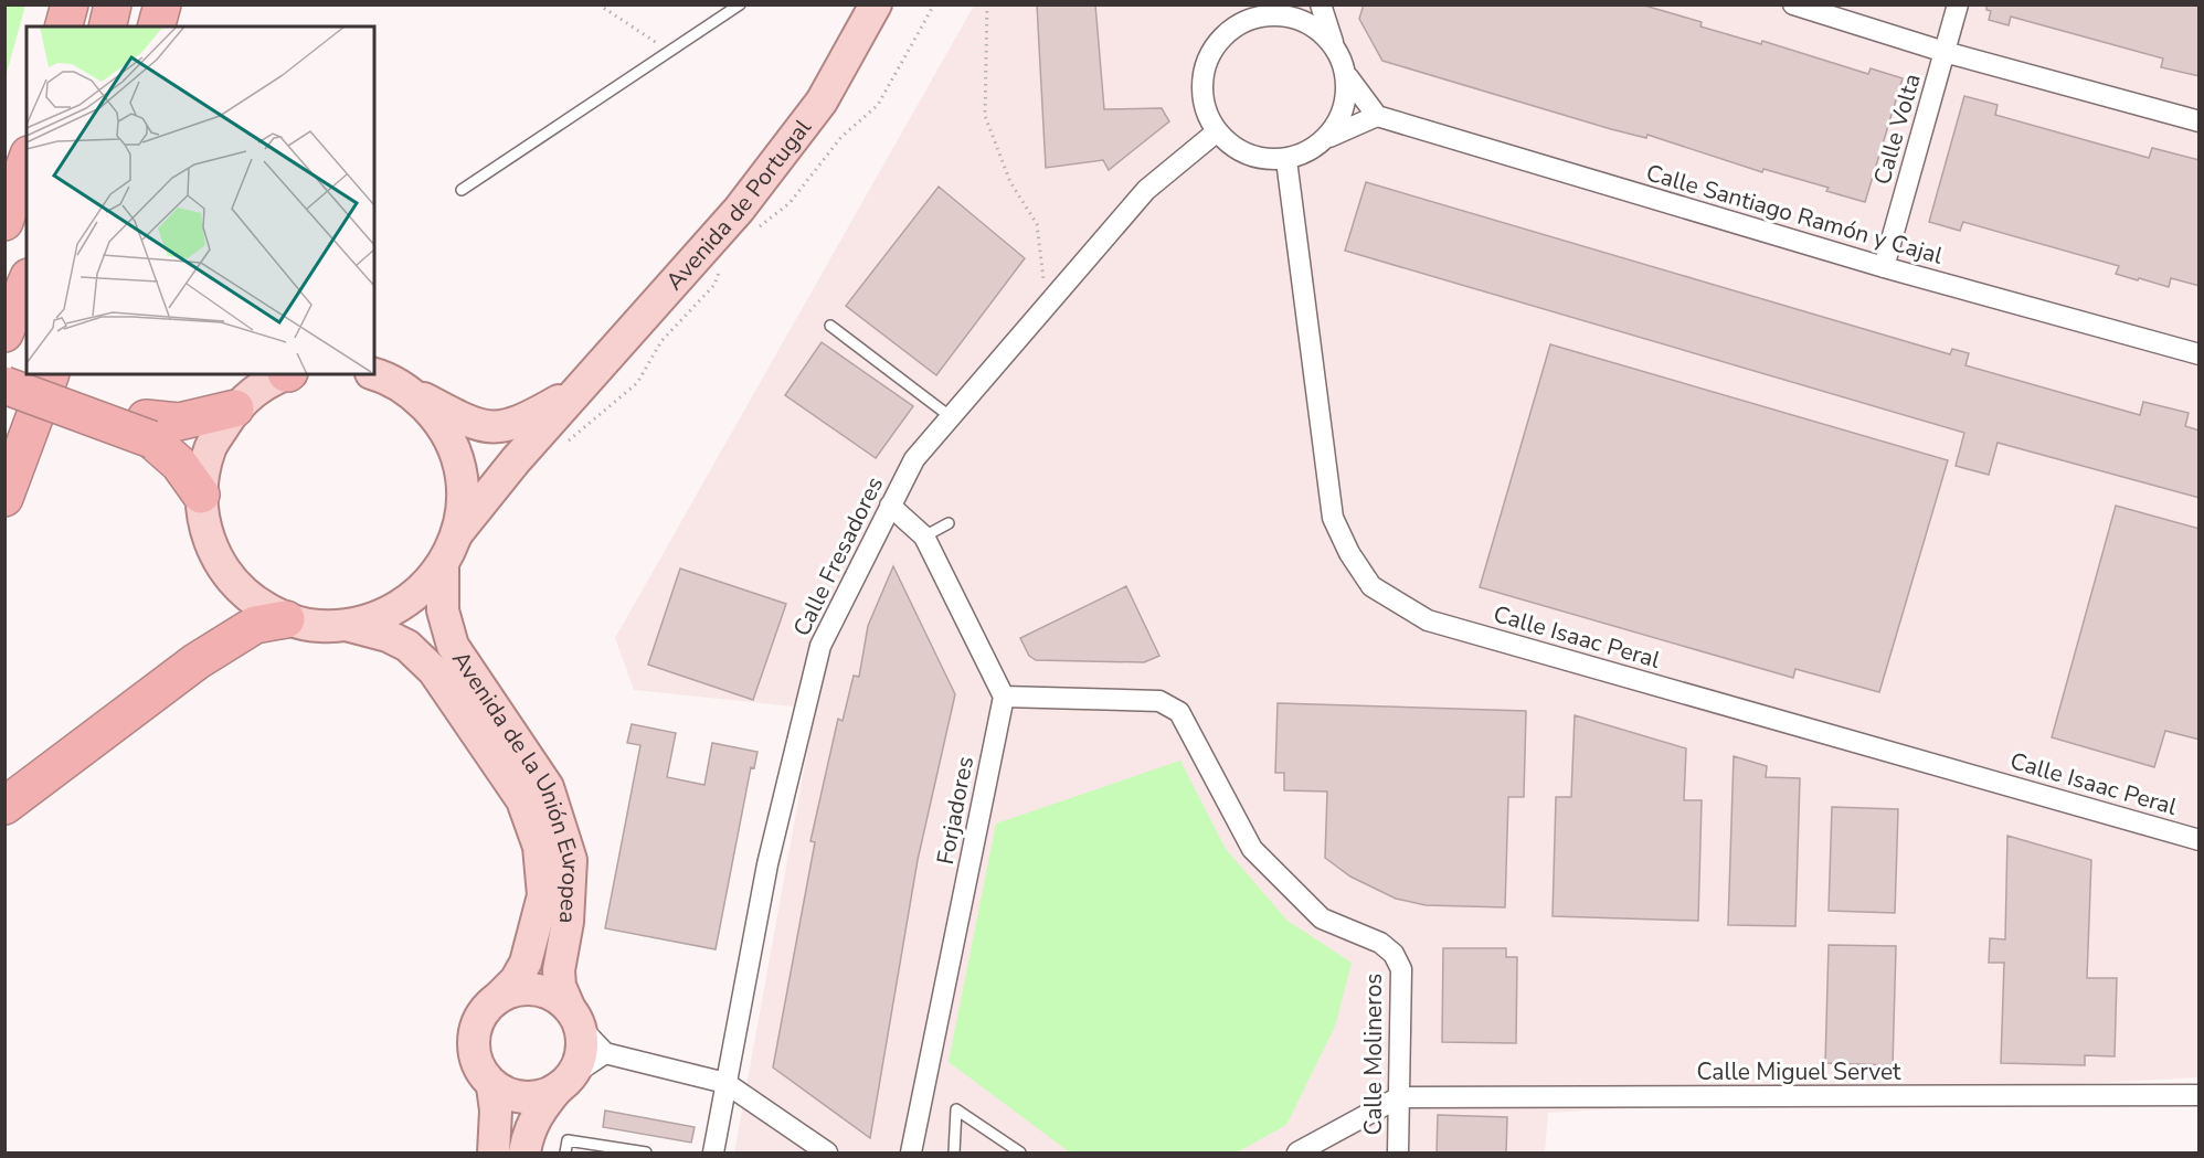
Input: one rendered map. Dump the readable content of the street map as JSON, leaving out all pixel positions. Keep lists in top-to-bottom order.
{
  "streets": {
    "main road": ["Avenida de Portugal", "Avenida de la Unión Europea"],
    "street": [
      "Calle Volta",
      "Calle Santiago Ramón y Cajal",
      "Calle Fresadores",
      "Calle Isaac Peral",
      "Forjadores",
      "Calle Molineros",
      "Calle Miguel Servet"
    ]
  },
  "crossings": [
    ["Calle Volta", "Calle Santiago Ramón y Cajal"],
    ["Calle Fresadores", "Calle Isaac Peral"],
    ["Forjadores", "Calle Molineros"],
    ["Calle Molineros", "Calle Miguel Servet"]
  ]
}
